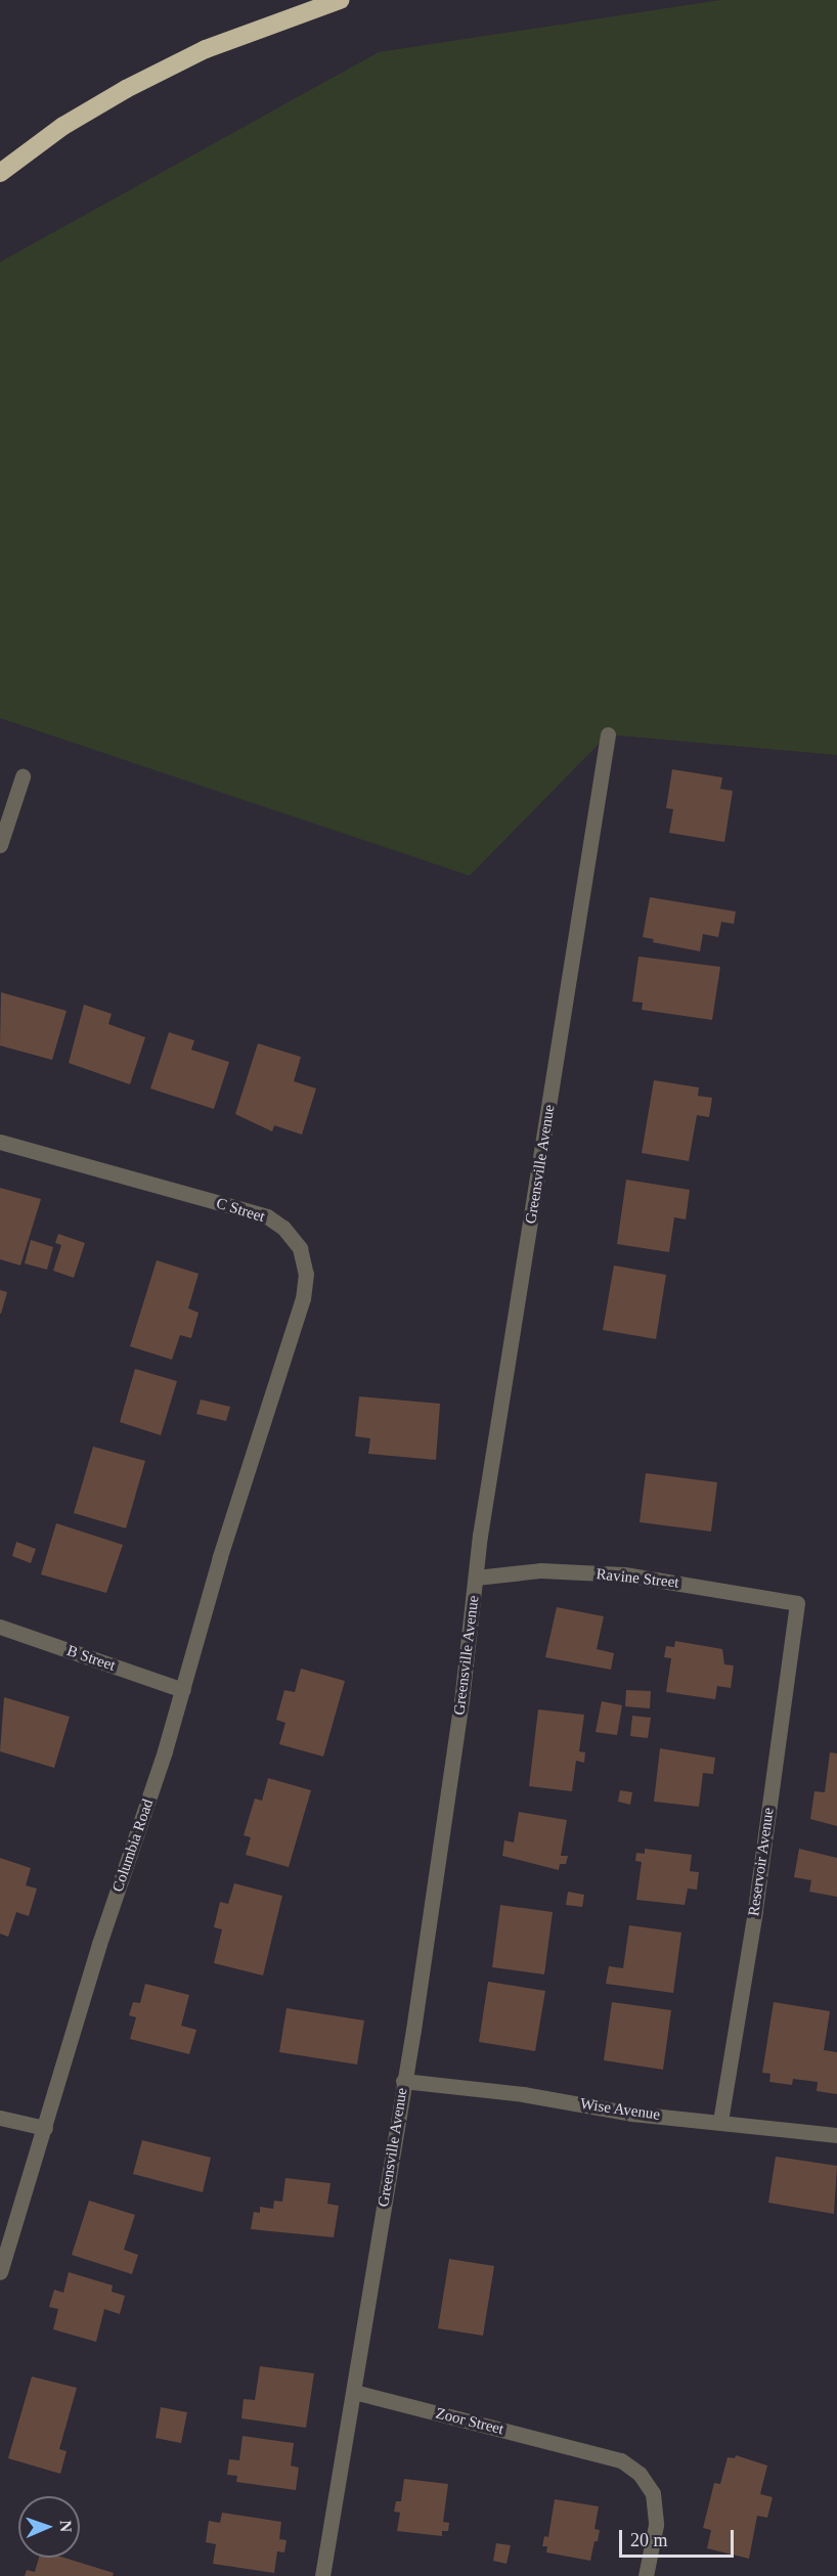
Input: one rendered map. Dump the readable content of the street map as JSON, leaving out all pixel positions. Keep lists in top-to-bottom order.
{
  "streets": {
    "street": [
      "Greensville Avenue",
      "C Street",
      "Ravine Street",
      "B Street",
      "Columbia Road",
      "Reservoir Avenue",
      "Wise Avenue",
      "Zoor Street"
    ]
  },
  "crossings": [
    ["Greensville Avenue", "Ravine Street"],
    ["Greensville Avenue", "Wise Avenue"],
    ["Greensville Avenue", "Zoor Street"],
    ["C Street", "Columbia Road"],
    ["Ravine Street", "Reservoir Avenue"],
    ["B Street", "Columbia Road"],
    ["Reservoir Avenue", "Wise Avenue"]
  ],
  "scale_bar": "20 m",
  "north": "right"
}
